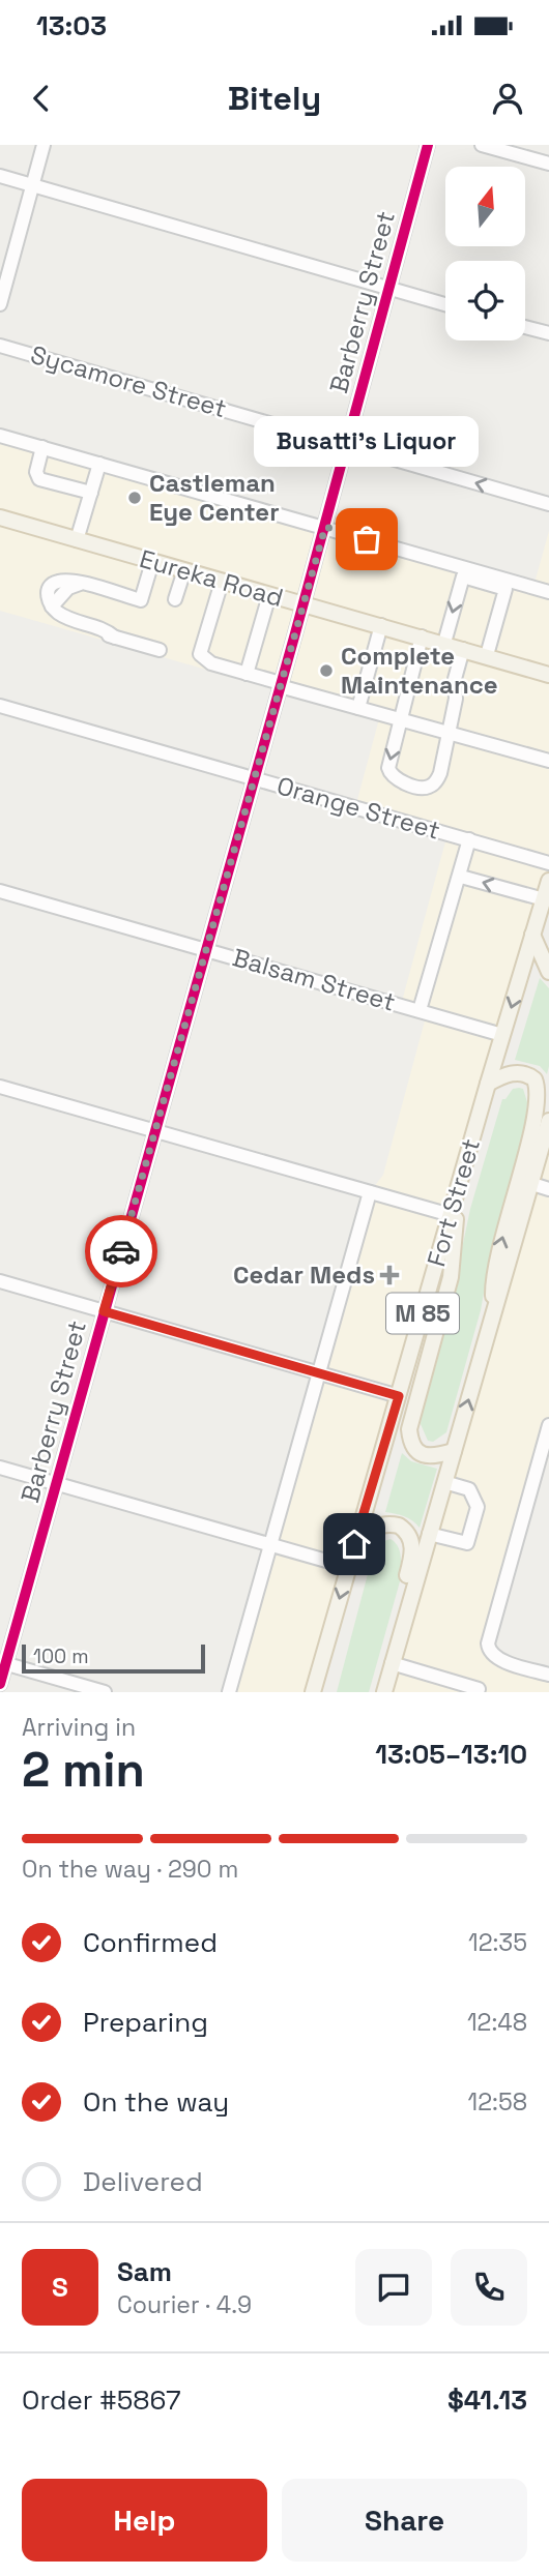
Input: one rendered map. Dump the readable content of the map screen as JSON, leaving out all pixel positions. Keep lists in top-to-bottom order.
{
  "streets": {
    "main road": ["Eureka Road", "Fort Street", "M 85"],
    "street": [
      "Barberry Street",
      "Sycamore Street",
      "Orange Street",
      "Balsam Street"
    ]
  },
  "crossings": [
    ["Barberry Street", "Sycamore Street"],
    ["Barberry Street", "Eureka Road"],
    ["Barberry Street", "Orange Street"],
    ["Barberry Street", "Balsam Street"],
    ["Balsam Street", "Fort Street"]
  ],
  "places": {
    "other": ["Castleman Eye Center", "Busatti's Liquor", "Complete Maintenance"],
    "health": ["Cedar Meds"]
  },
  "scale_bar": "100 m",
  "north": "top",
  "page": {
    "status": "13:03",
    "header": "Bitely",
    "bubble": "Busatti's Liquor",
    "scale": "100 m",
    "heading": ["2 min", "Arriving in", "13:05–13:10"],
    "panel": [
      "Sam",
      "Courier · 4.9",
      "Order #5867",
      "$41.13"
    ],
    "bar": "On the way · 290 m",
    "list": [
      ["Confirmed", "12:35"],
      ["Preparing", "12:48"],
      ["On the way", "12:58"],
      "Delivered"
    ],
    "round": "S",
    "buttons": ["Help", "Share"]
  }
}
